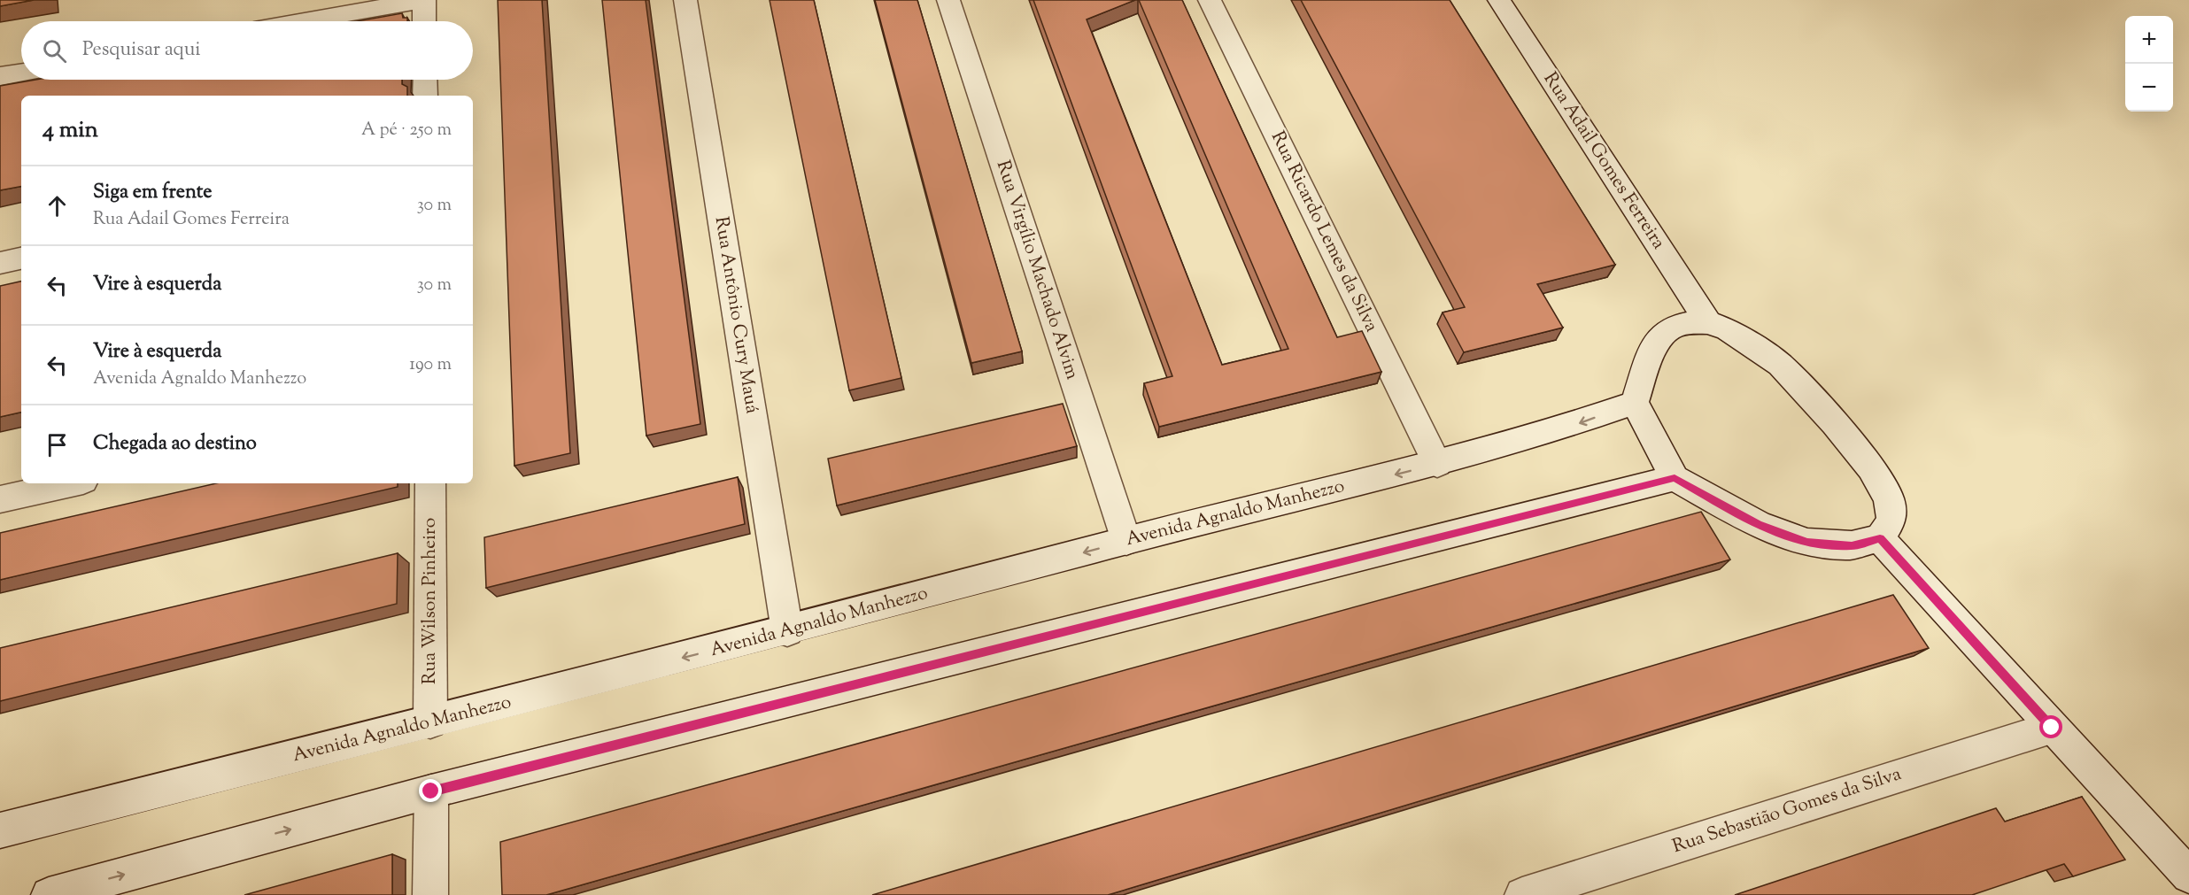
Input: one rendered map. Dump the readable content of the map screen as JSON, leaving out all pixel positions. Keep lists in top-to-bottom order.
{
  "streets": {
    "street": [
      "Rua Adail Gomes Ferreira",
      "Rua Ricardo Lemes da Silva",
      "Rua Virgílio Machado Alvim",
      "Rua Antônio Cury Mauá",
      "Avenida Agnaldo Manhezzo",
      "Rua Wilson Pinheiro",
      "Rua Sebastião Gomes da Silva"
    ]
  },
  "crossings": [
    ["Rua Ricardo Lemes da Silva", "Avenida Agnaldo Manhezzo"],
    ["Rua Virgílio Machado Alvim", "Avenida Agnaldo Manhezzo"],
    ["Rua Antônio Cury Mauá", "Avenida Agnaldo Manhezzo"],
    ["Avenida Agnaldo Manhezzo", "Rua Wilson Pinheiro"]
  ],
  "page": {
    "map_buttons": ["+", "−"],
    "search": "Pesquisar aqui",
    "heading": ["4 min", "A pé · 250 m"],
    "list": [
      ["Siga em frente", "Rua Adail Gomes Ferreira", "30 m"],
      ["Vire à esquerda", "30 m"],
      ["Vire à esquerda", "Avenida Agnaldo Manhezzo", "190 m"],
      "Chegada ao destino"
    ]
  }
}
